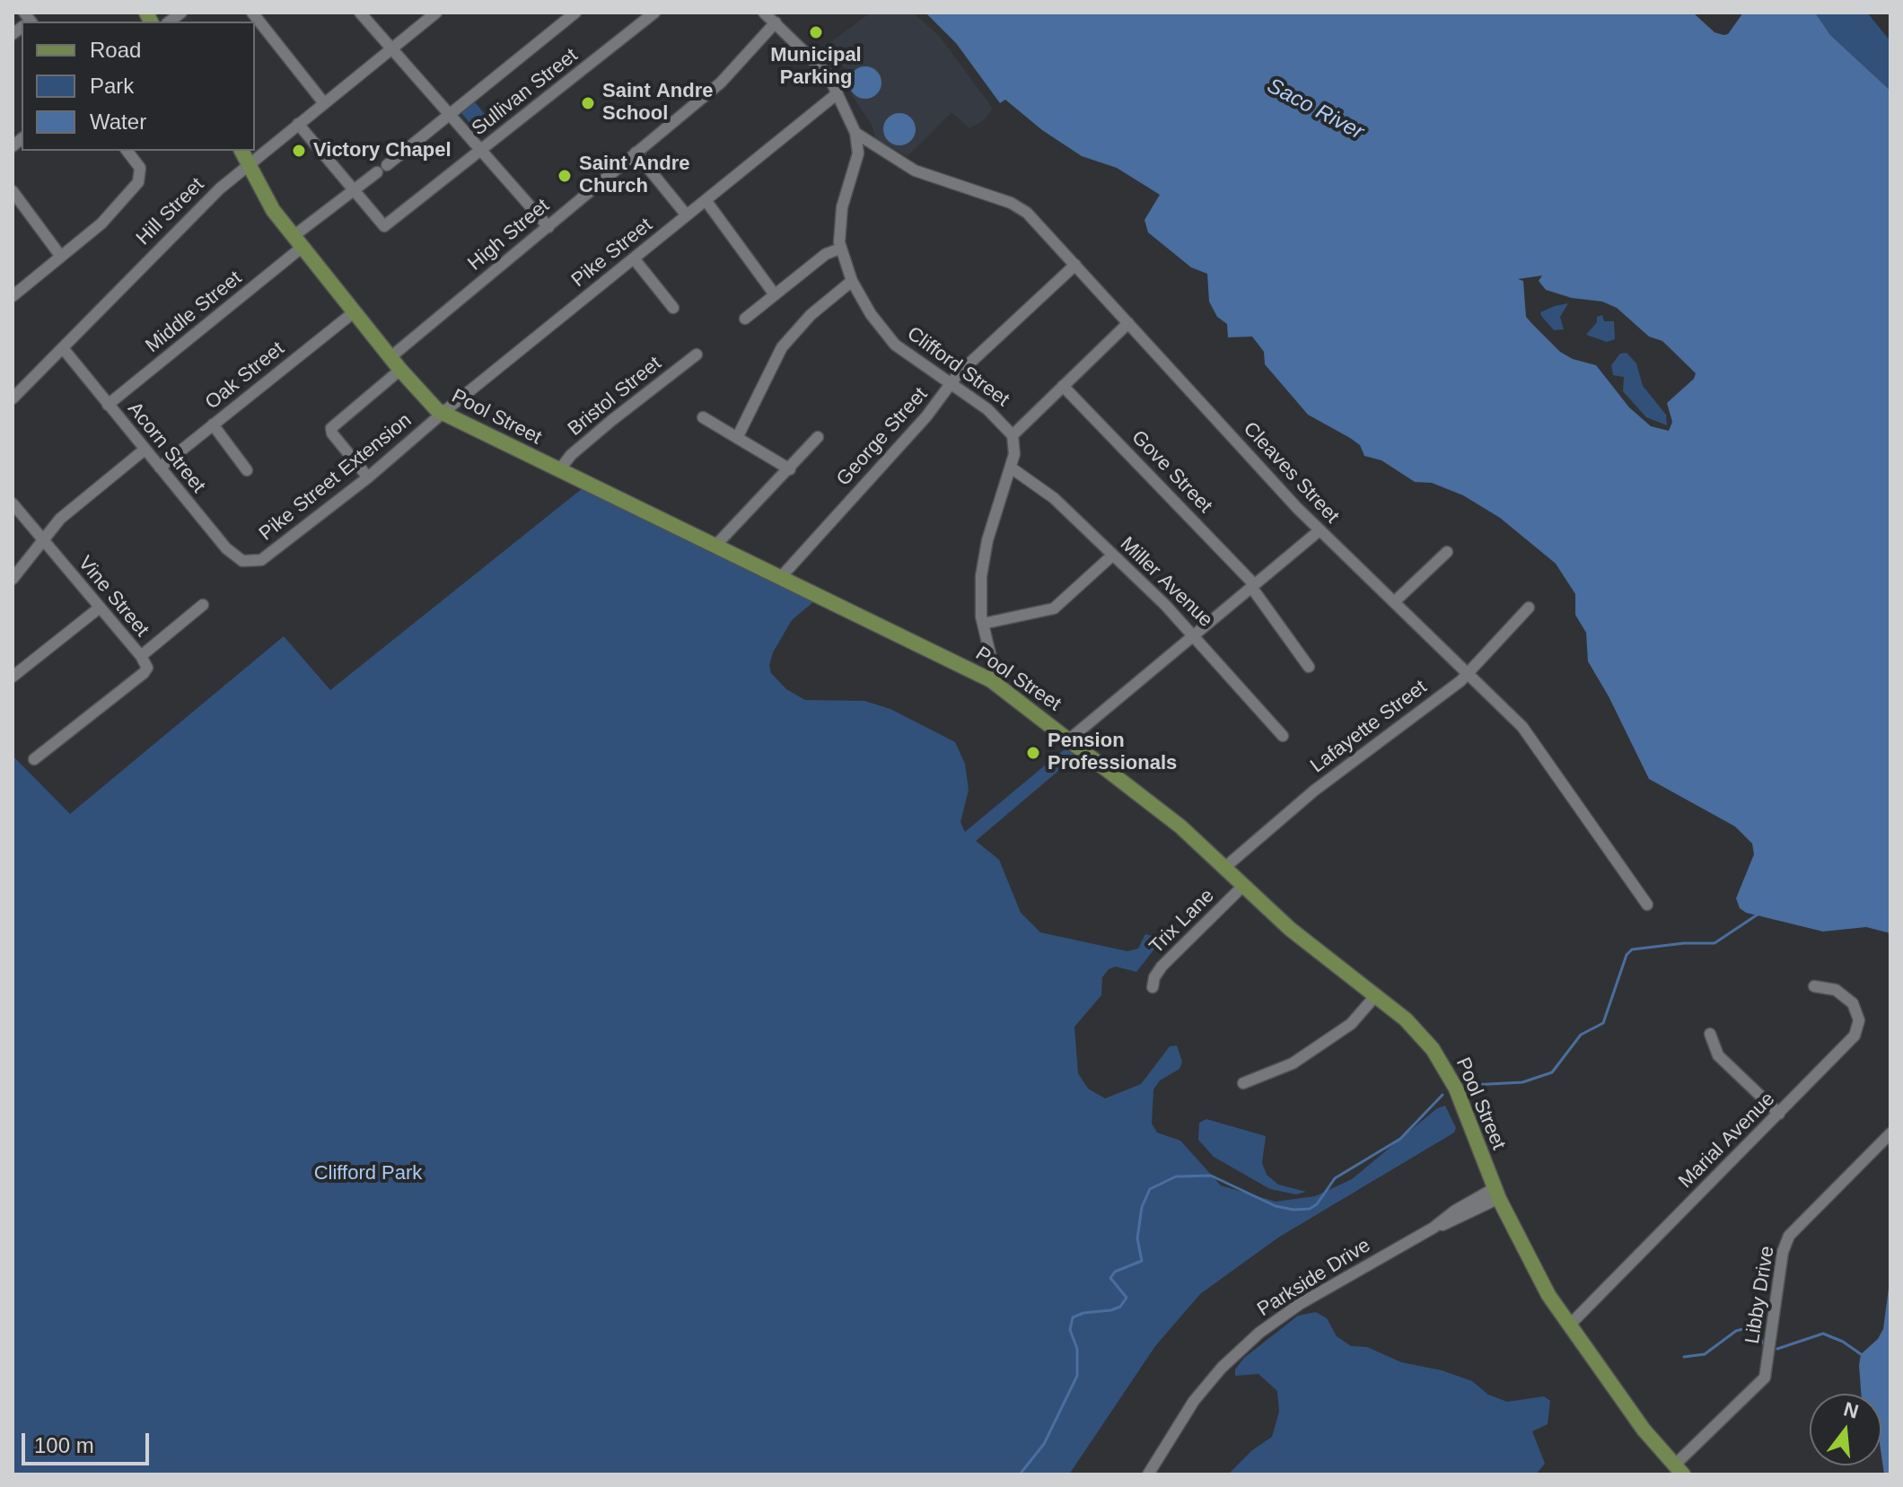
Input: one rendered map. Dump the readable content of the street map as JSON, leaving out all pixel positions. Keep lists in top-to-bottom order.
{
  "streets": {
    "main road": ["Pool Street"],
    "street": [
      "Sullivan Street",
      "Hill Street",
      "High Street",
      "Pike Street",
      "Middle Street",
      "Clifford Street",
      "Oak Street",
      "Bristol Street",
      "George Street",
      "Acorn Street",
      "Gove Street",
      "Cleaves Street",
      "Pike Street Extension",
      "Miller Avenue",
      "Vine Street",
      "Lafayette Street",
      "Trix Lane",
      "Marial Avenue",
      "Parkside Drive",
      "Libby Drive"
    ]
  },
  "crossings": [
    ["Sullivan Street", "Middle Street"],
    ["Hill Street", "Pool Street"],
    ["Hill Street", "Acorn Street"],
    ["High Street", "Pool Street"],
    ["Pike Street", "Pool Street"],
    ["Pike Street", "Pike Street Extension"],
    ["Middle Street", "Pool Street"],
    ["Middle Street", "Acorn Street"],
    ["Clifford Street", "Pool Street"],
    ["Clifford Street", "George Street"],
    ["Clifford Street", "Cleaves Street"],
    ["Clifford Street", "Miller Avenue"],
    ["Oak Street", "Pool Street"],
    ["Oak Street", "Acorn Street"],
    ["Bristol Street", "Pool Street"],
    ["Pool Street", "George Street"],
    ["Pool Street", "Pike Street Extension"],
    ["Pool Street", "Lafayette Street"],
    ["Pool Street", "Trix Lane"],
    ["Pool Street", "Marial Avenue"],
    ["Pool Street", "Parkside Drive"],
    ["Pool Street", "Libby Drive"],
    ["George Street", "Cleaves Street"],
    ["Acorn Street", "Pike Street Extension"],
    ["Cleaves Street", "Lafayette Street"]
  ],
  "water": ["Saco River"],
  "parks": ["Clifford Park"],
  "places": [
    "Municipal Parking",
    "Saint Andre School",
    "Victory Chapel",
    "Saint Andre Church",
    "Pension Professionals"
  ],
  "legend": ["Road", "Park", "Water"],
  "scale_bar": "100 m",
  "north": "top"
}
